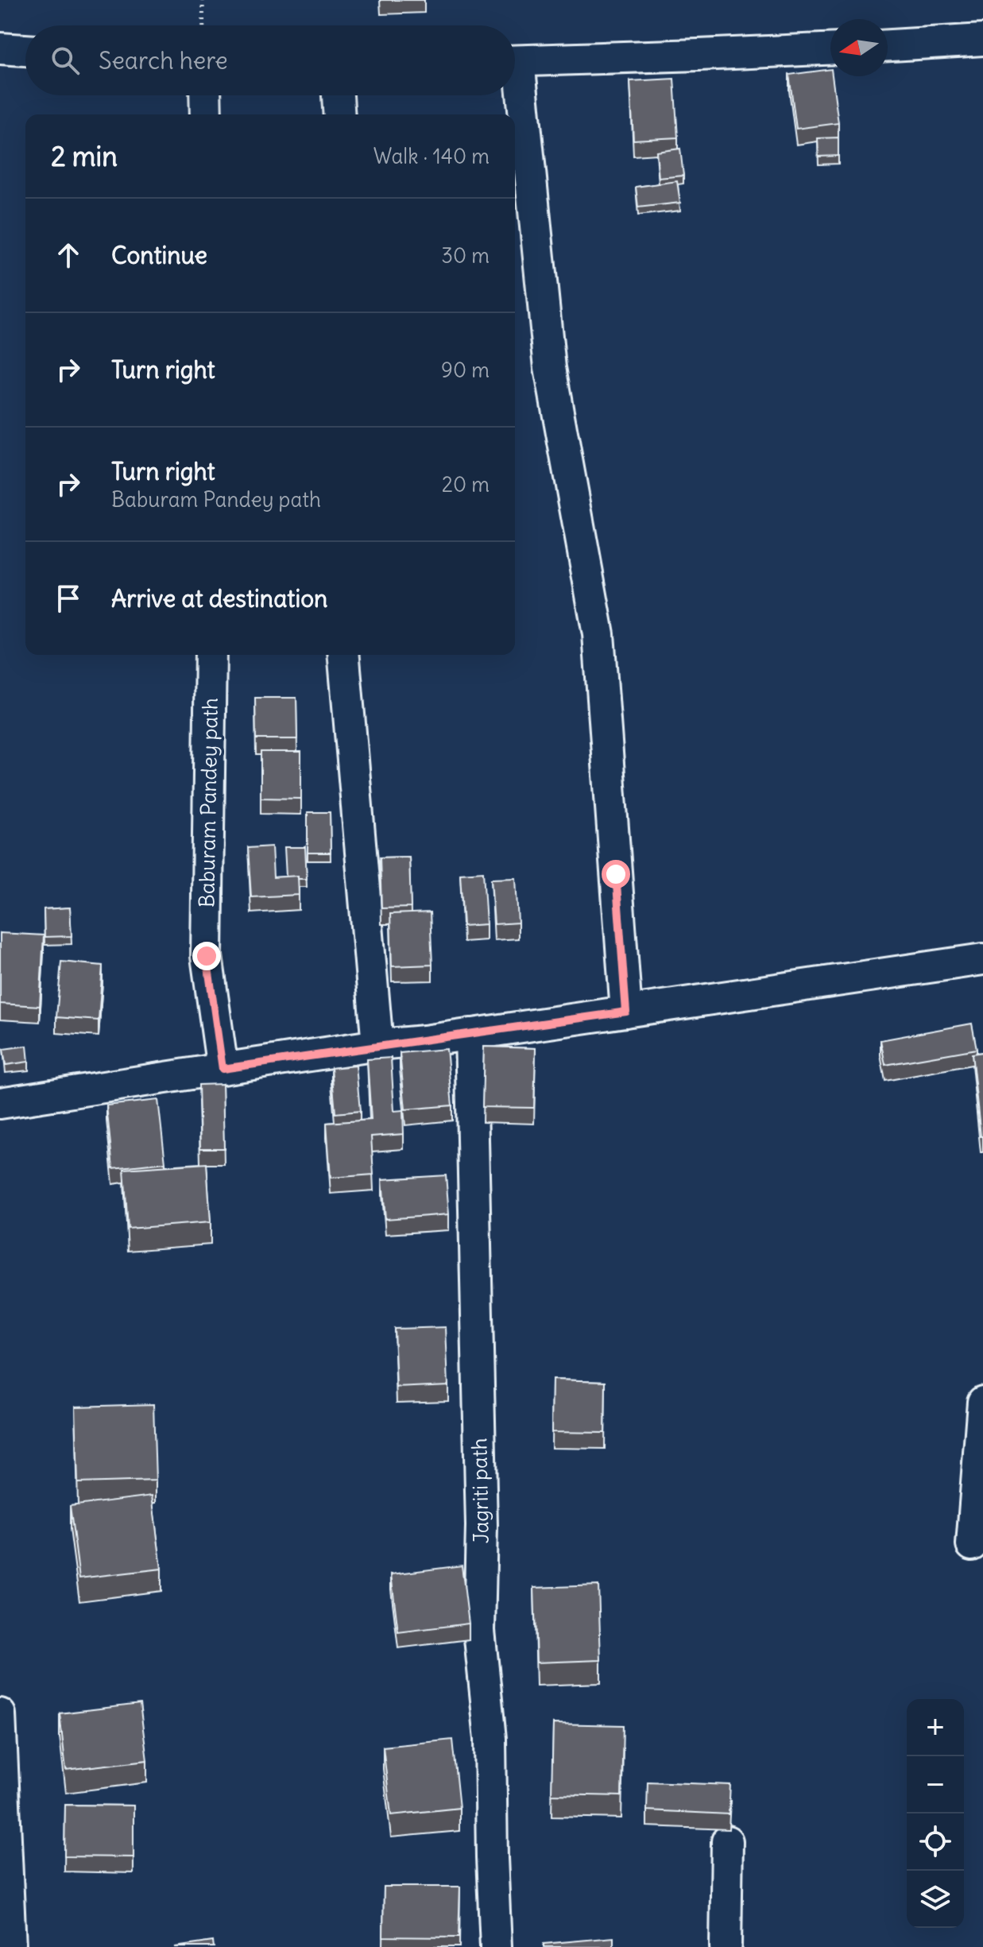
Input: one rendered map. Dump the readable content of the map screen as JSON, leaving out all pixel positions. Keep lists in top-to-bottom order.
{
  "streets": {
    "street": ["Baburam Pandey path", "Jagriti path"]
  },
  "north": "left",
  "page": {
    "search": "Search here",
    "heading": ["2 min", "Walk · 140 m"],
    "list": [
      ["Continue", "30 m"],
      ["Turn right", "90 m"],
      ["Turn right", "Baburam Pandey path", "20 m"],
      "Arrive at destination"
    ],
    "map_buttons": ["+", "−"]
  }
}
